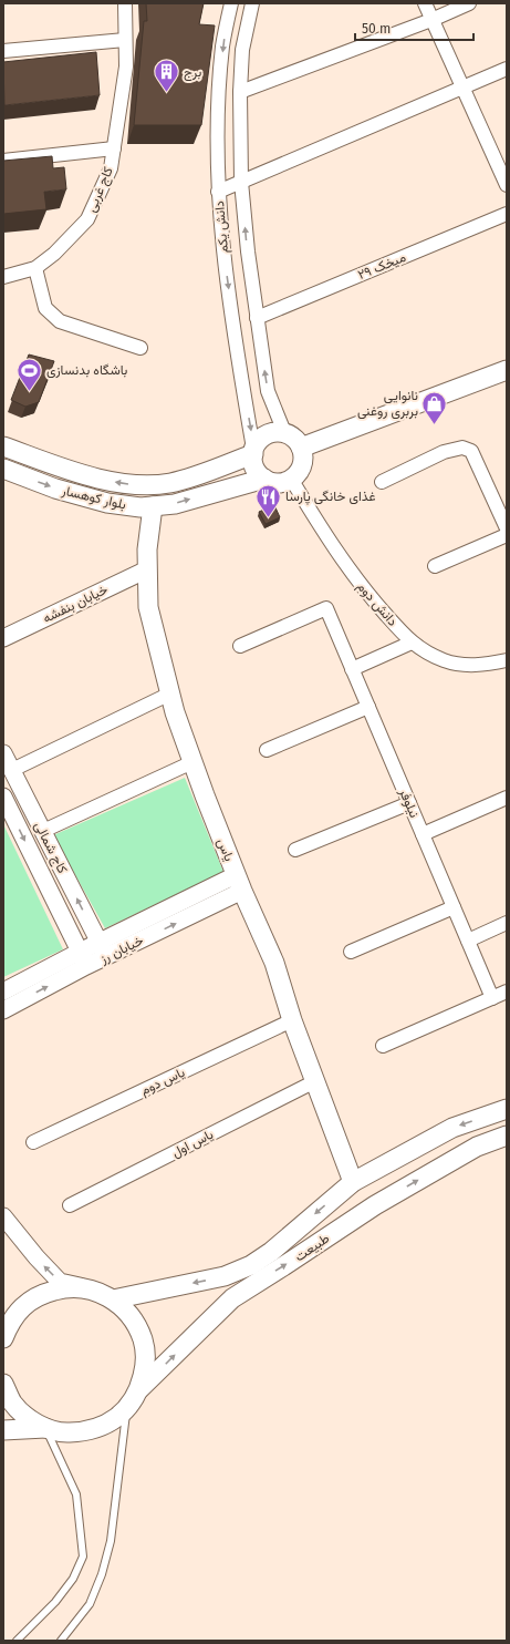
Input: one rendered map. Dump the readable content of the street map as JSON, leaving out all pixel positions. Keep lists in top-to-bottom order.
{
  "streets": {
    "main road": ["بلوار کوهسار", "یاس", "طبیعت"],
    "street": [
      "کاج غربی",
      "دانش یکم",
      "میخک ۲۹",
      "خیابان بنفشه",
      "دانش دوم",
      "نیلوفر",
      "کاج شمالی",
      "خیابان رز",
      "یاس دوم",
      "یاس اول"
    ]
  },
  "crossings": [
    ["دانش یکم", "میخک ۲۹"],
    ["دانش یکم", "بلوار کوهسار"],
    ["دانش یکم", "دانش دوم"],
    ["بلوار کوهسار", "دانش دوم"],
    ["بلوار کوهسار", "یاس"],
    ["خیابان بنفشه", "یاس"],
    ["کاج شمالی", "خیابان رز"],
    ["یاس", "خیابان رز"],
    ["یاس", "یاس دوم"],
    ["یاس", "یاس اول"],
    ["یاس", "طبیعت"]
  ],
  "places": {
    "building": ["برج"],
    "sports": ["باشگاه بدنسازی"],
    "shop": ["نانوایی بربری روغنی"],
    "restaurant": ["غذای خانگی پارسا"]
  },
  "scale_bar": "50 m"
}
